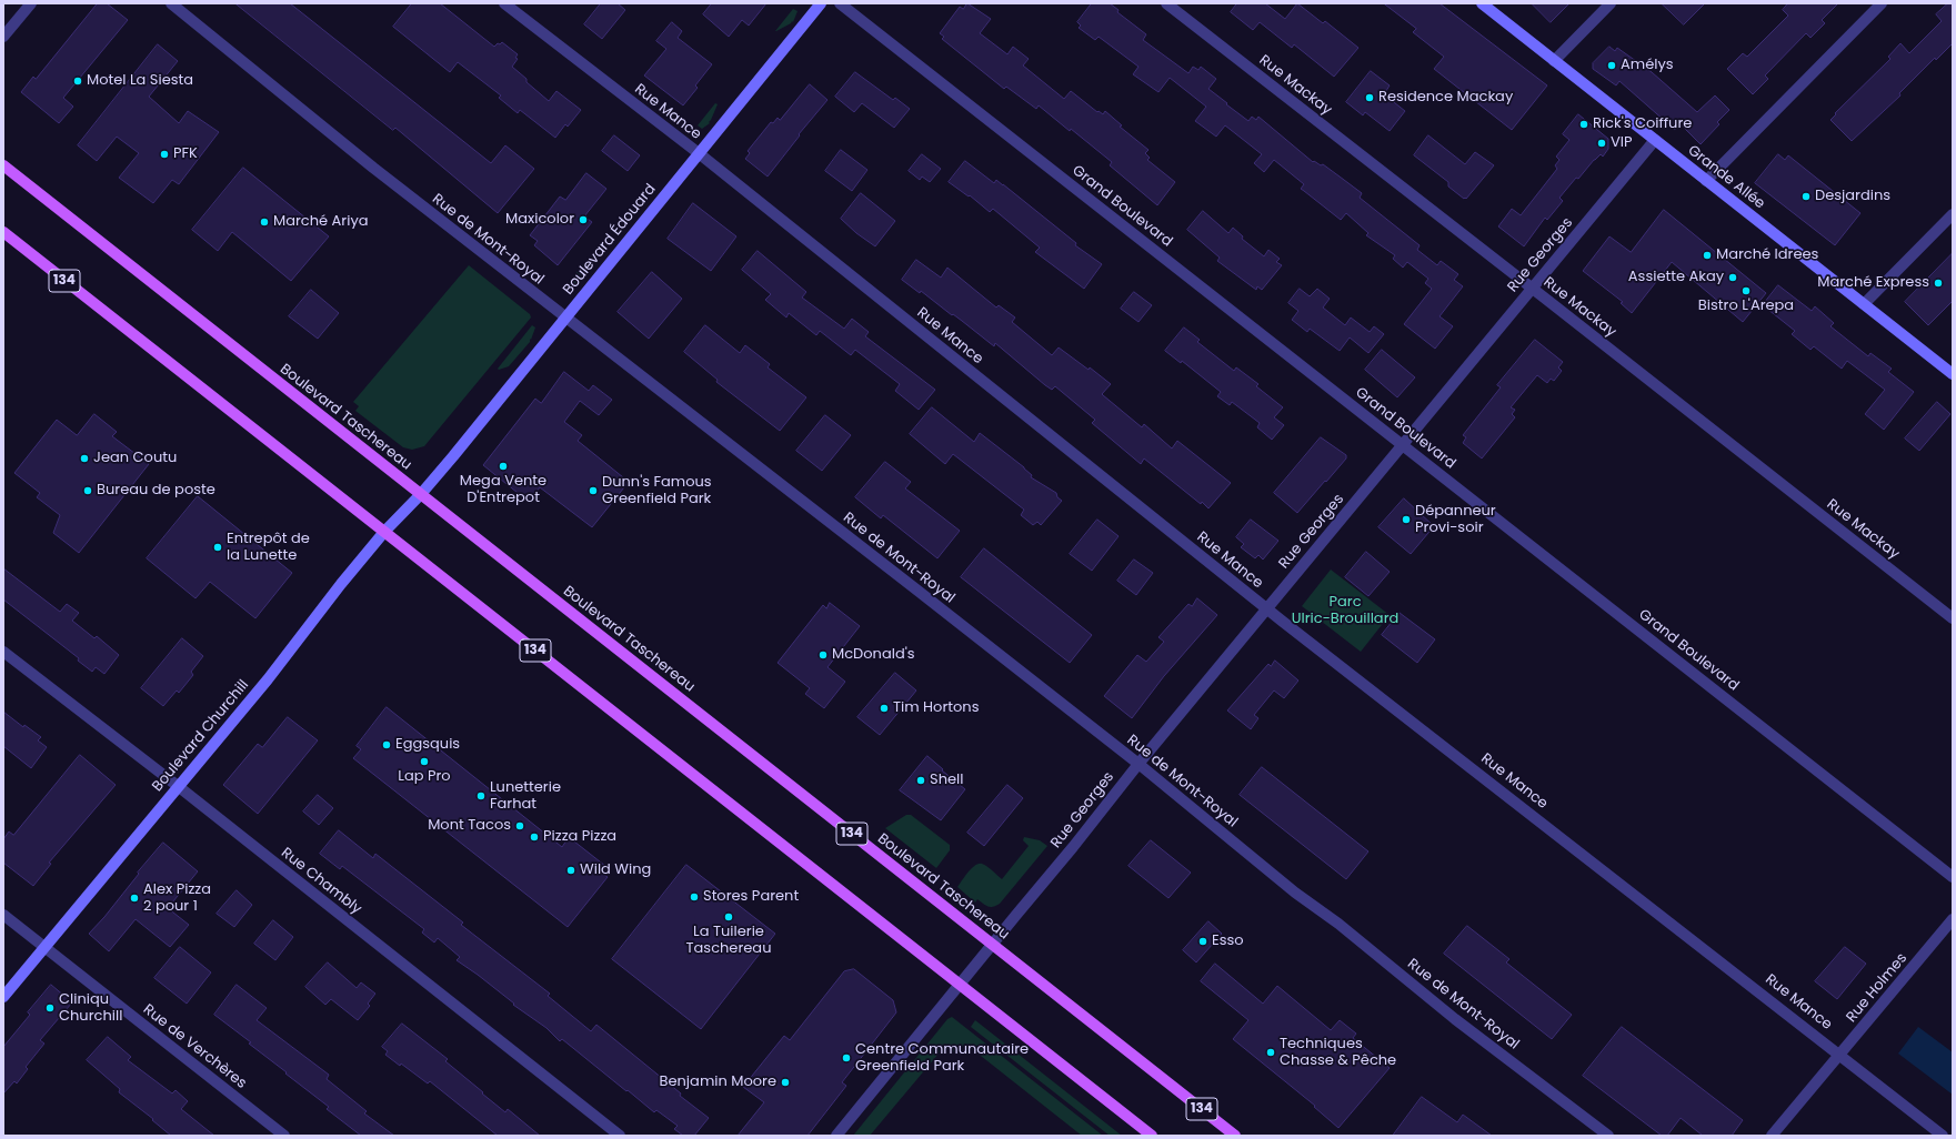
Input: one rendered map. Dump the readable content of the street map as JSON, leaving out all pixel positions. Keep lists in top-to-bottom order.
{
  "streets": {
    "main road": ["134", "Boulevard Taschereau"],
    "street": [
      "Rue Mackay",
      "Rue Mance",
      "Grande Allée",
      "Grand Boulevard",
      "Rue de Mont-Royal",
      "Boulevard Édouard",
      "Rue Georges",
      "Boulevard Churchill",
      "Rue Chambly",
      "Rue Holmes",
      "Rue de Verchères"
    ]
  },
  "crossings": [
    ["Rue Mackay", "Rue Georges"],
    ["Rue Mance", "Boulevard Édouard"],
    ["Rue Mance", "Rue Georges"],
    ["Rue Mance", "Rue Holmes"],
    ["Grande Allée", "Rue Georges"],
    ["Grand Boulevard", "Rue Georges"],
    ["Rue de Mont-Royal", "Boulevard Édouard"],
    ["Rue de Mont-Royal", "Rue Georges"],
    ["Boulevard Édouard", "Boulevard Taschereau"],
    ["Boulevard Édouard", "Boulevard Churchill"],
    ["Rue Georges", "134"],
    ["Rue Georges", "Boulevard Taschereau"],
    ["134", "Boulevard Churchill"],
    ["Boulevard Taschereau", "Boulevard Churchill"],
    ["Boulevard Churchill", "Rue Chambly"],
    ["Boulevard Churchill", "Rue de Verchères"]
  ],
  "parks": ["Parc Ulric-Brouillard"],
  "places": [
    "Amélys",
    "Motel La Siesta",
    "Residence Mackay",
    "Rick's Coiffure",
    "VIP",
    "PFK",
    "Desjardins",
    "Maxicolor",
    "Marché Ariya",
    "Marché Idrees",
    "Assiette Akay",
    "Marché Express",
    "Bistro L'Arepa",
    "Jean Coutu",
    "Mega Vente D'Entrepot",
    "Bureau de poste",
    "Dunn's Famous Greenfield Park",
    "Dépanneur Provi-soir",
    "Entrepôt de la Lunette",
    "McDonald's",
    "Tim Hortons",
    "Eggsquis",
    "Lap Pro",
    "Shell",
    "Lunetterie Farhat",
    "Mont Tacos",
    "Pizza Pizza",
    "Wild Wing",
    "Stores Parent",
    "Alex Pizza 2 pour 1",
    "La Tuilerie Taschereau",
    "Esso",
    "Cliniqu Churchill",
    "Techniques Chasse & Pêche",
    "Centre Communautaire Greenfield Park",
    "Benjamin Moore"
  ]
}
